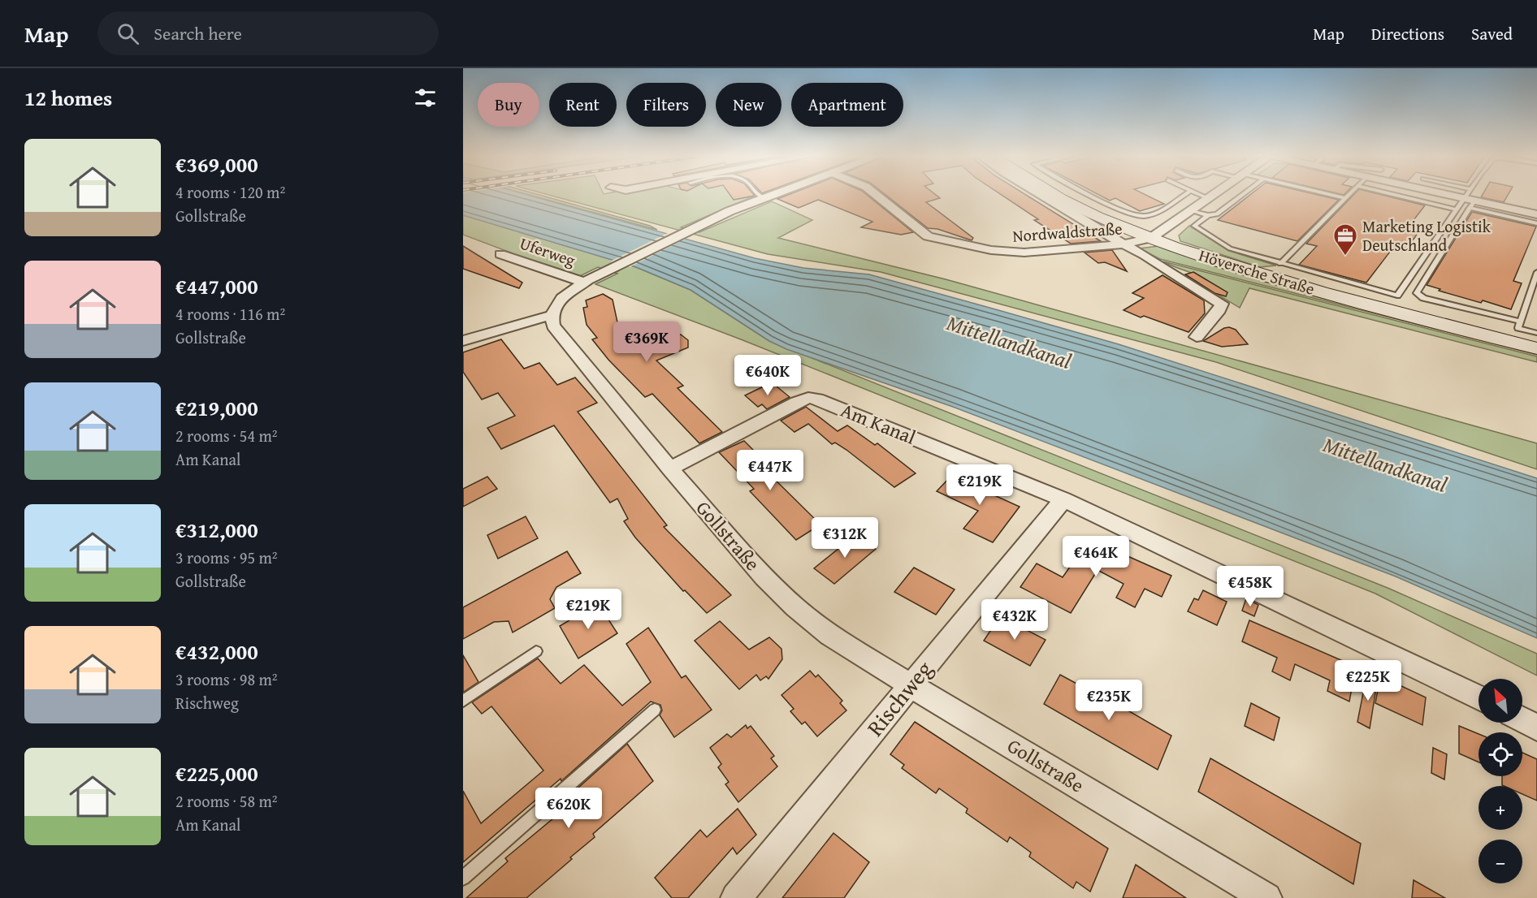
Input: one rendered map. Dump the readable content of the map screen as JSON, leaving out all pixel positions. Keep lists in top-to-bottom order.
{
  "streets": {
    "main road": ["Höversche Straße"],
    "street": [
      "Nordwaldstraße",
      "Uferweg",
      "Am Kanal",
      "Gollstraße",
      "Rischweg"
    ]
  },
  "crossings": [
    ["Nordwaldstraße", "Höversche Straße"],
    ["Am Kanal", "Gollstraße"],
    ["Am Kanal", "Rischweg"],
    ["Gollstraße", "Rischweg"]
  ],
  "water": ["Mittellandkanal"],
  "places": {
    "office": ["Marketing Logistik Deutschland"]
  },
  "north": "top left",
  "page": {
    "header": "Map",
    "search": "Search here",
    "nav": ["Map", "Directions", "Saved"],
    "heading": "12 homes",
    "chip": [
      "Buy",
      "Rent",
      "Filters",
      "New",
      "Apartment"
    ],
    "list": [
      {
        "name": "€369,000",
        "note": "4 rooms · 120 m² · Gollstraße"
      },
      {
        "name": "€447,000",
        "note": "4 rooms · 116 m² · Gollstraße"
      },
      {
        "name": "€219,000",
        "note": "2 rooms · 54 m² · Am Kanal"
      },
      {
        "name": "€312,000",
        "note": "3 rooms · 95 m² · Gollstraße"
      },
      {
        "name": "€432,000",
        "note": "3 rooms · 98 m² · Rischweg"
      },
      {
        "name": "€225,000",
        "note": "2 rooms · 58 m² · Am Kanal"
      }
    ],
    "price": [
      "€369K",
      "€640K",
      "€447K",
      "€219K",
      "€312K",
      "€464K",
      "€458K",
      "€219K",
      "€432K",
      "€225K",
      "€235K",
      "€620K"
    ],
    "map_buttons": ["+", "−"]
  }
}
